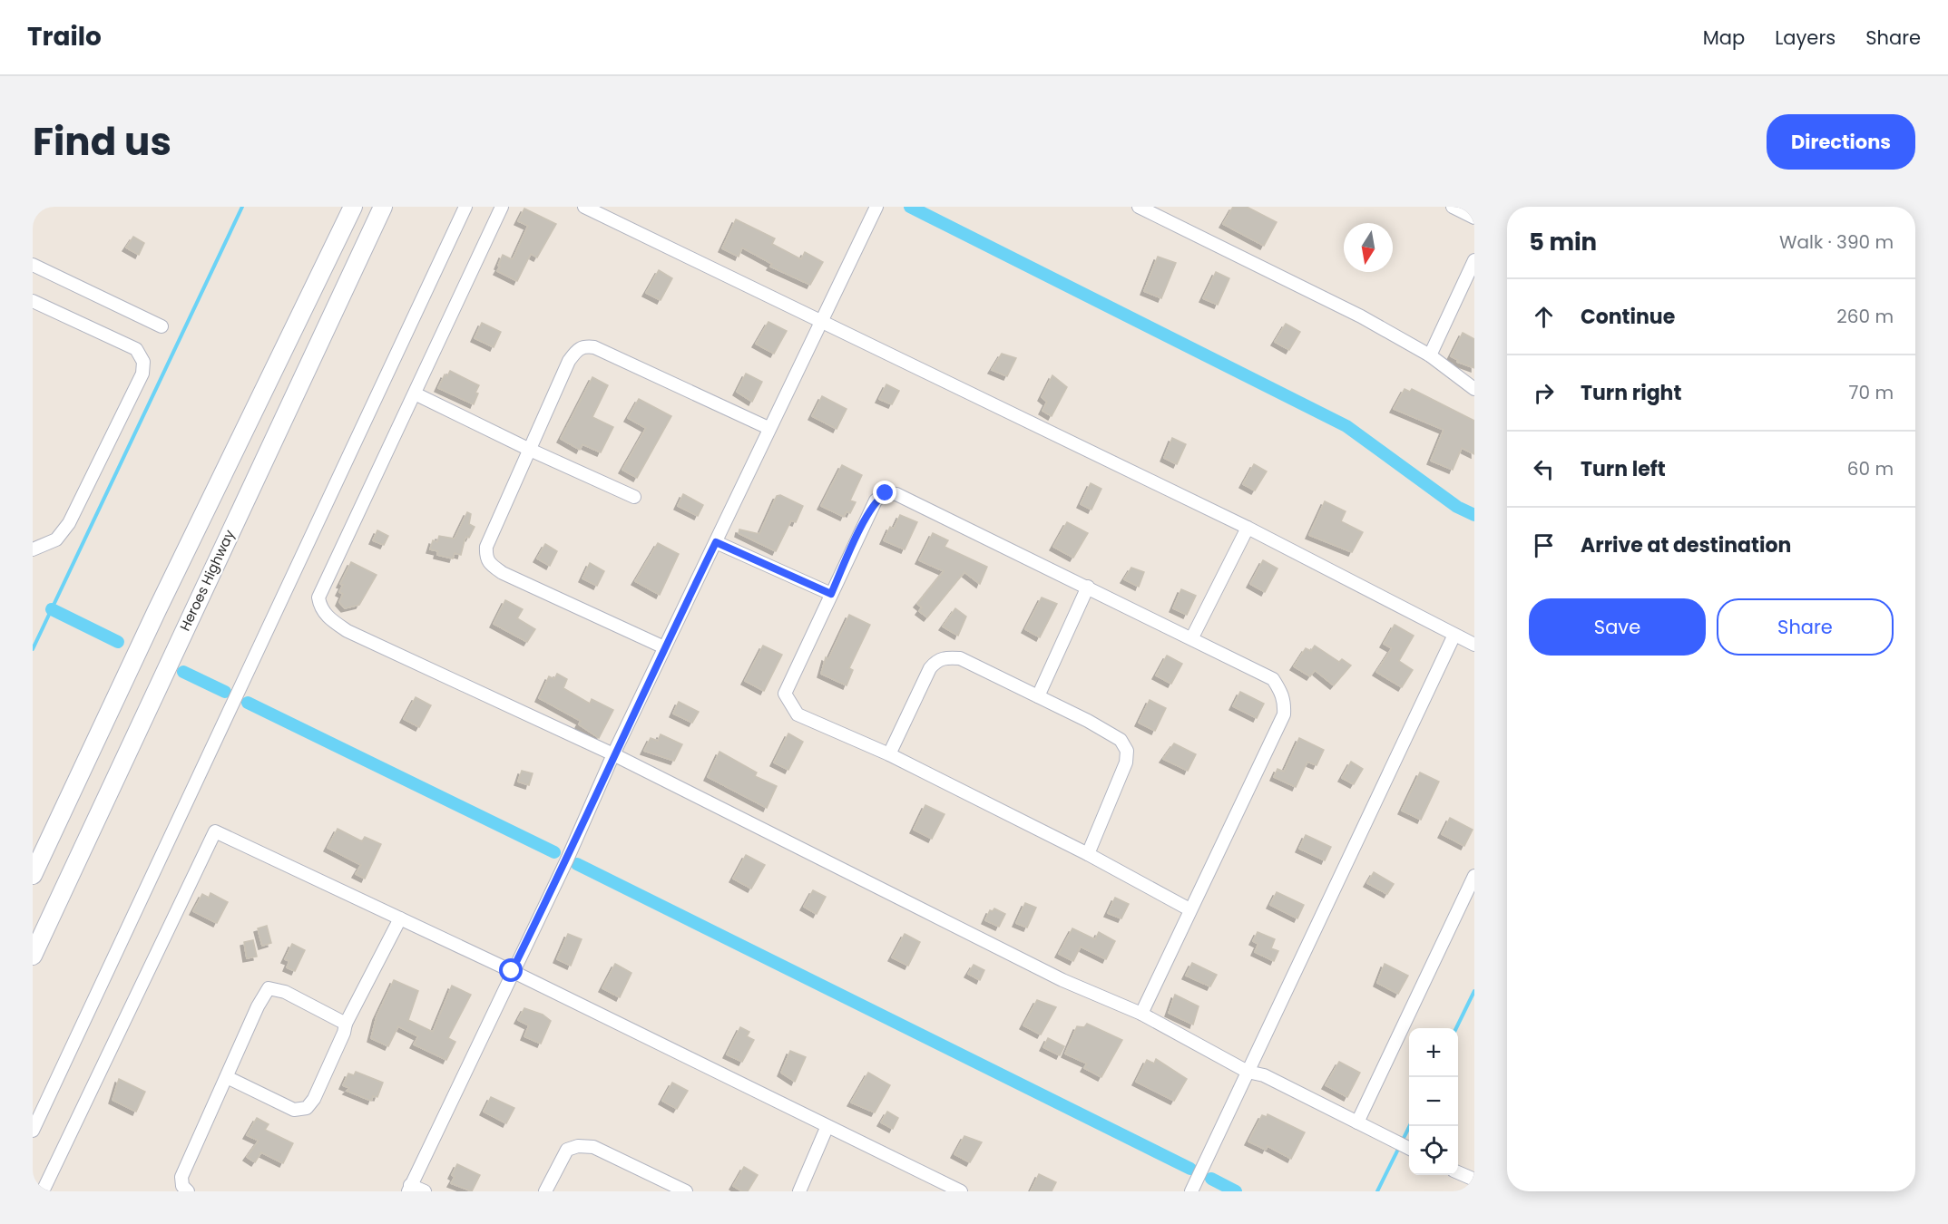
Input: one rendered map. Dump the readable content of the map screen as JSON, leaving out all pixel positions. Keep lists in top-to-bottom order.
{
  "streets": {
    "main road": ["Heroes Highway"]
  },
  "north": "bottom",
  "page": {
    "header": "Trailo",
    "nav": ["Map", "Layers", "Share"],
    "title": "Find us",
    "buttons": [
      "Directions",
      ["Save", "Share"]
    ],
    "heading": ["5 min", "Walk · 390 m"],
    "list": [
      ["Continue", "260 m"],
      ["Turn right", "70 m"],
      ["Turn left", "60 m"],
      "Arrive at destination"
    ],
    "map_buttons": ["+", "−"]
  }
}
